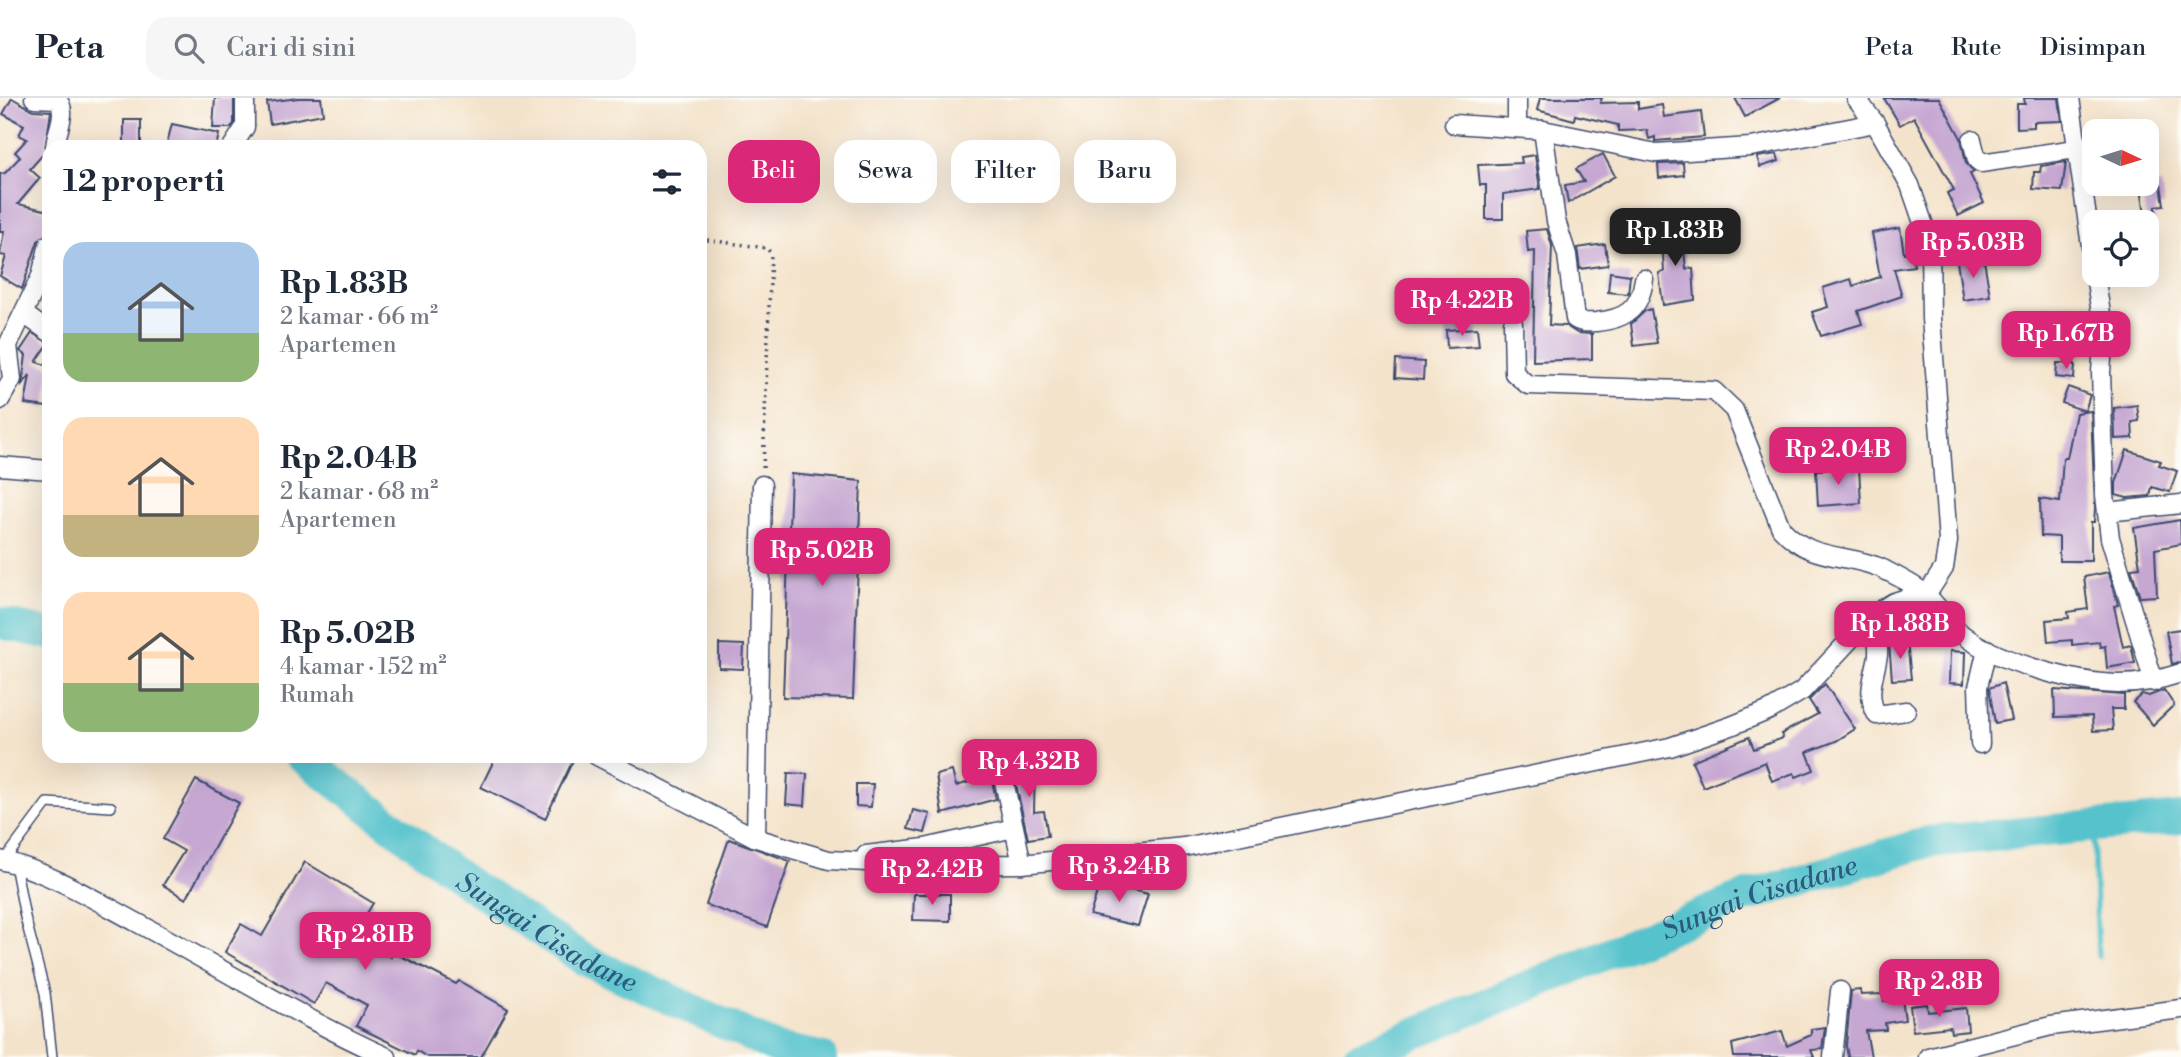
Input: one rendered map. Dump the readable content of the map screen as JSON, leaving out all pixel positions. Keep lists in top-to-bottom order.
{
  "water": ["Sungai Cisadane"],
  "north": "right",
  "page": {
    "header": "Peta",
    "search": "Cari di sini",
    "nav": ["Peta", "Rute", "Disimpan"],
    "chip": [
      "Beli",
      "Sewa",
      "Filter",
      "Baru"
    ],
    "heading": "12 properti",
    "price": [
      "Rp 1.83B",
      "Rp 5.03B",
      "Rp 4.22B",
      "Rp 1.67B",
      "Rp 2.04B",
      "Rp 5.02B",
      "Rp 1.88B",
      "Rp 4.32B",
      "Rp 3.24B",
      "Rp 2.42B",
      "Rp 2.81B",
      "Rp 2.8B"
    ],
    "list": [
      {
        "name": "Rp 1.83B",
        "note": "2 kamar · 66 m² · Apartemen"
      },
      {
        "name": "Rp 2.04B",
        "note": "2 kamar · 68 m² · Apartemen"
      },
      {
        "name": "Rp 5.02B",
        "note": "4 kamar · 152 m² · Rumah"
      }
    ]
  }
}
